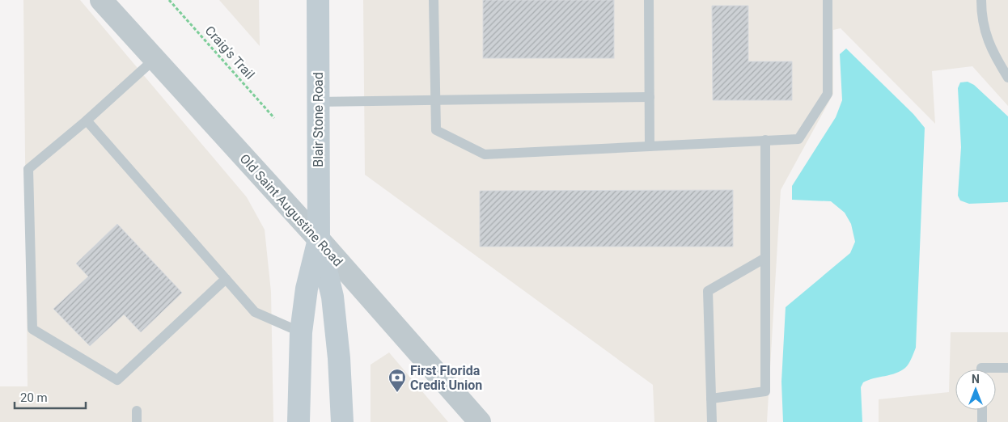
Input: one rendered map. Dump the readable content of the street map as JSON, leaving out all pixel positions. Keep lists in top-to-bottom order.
{
  "streets": {
    "main road": ["Blair Stone Road"],
    "street": ["Old Saint Augustine Road"],
    "path": ["Craig's Trail"]
  },
  "crossings": [
    ["Blair Stone Road", "Old Saint Augustine Road"]
  ],
  "places": {
    "bank": ["First Florida Credit Union"]
  },
  "scale_bar": "20 m",
  "north": "top"
}
